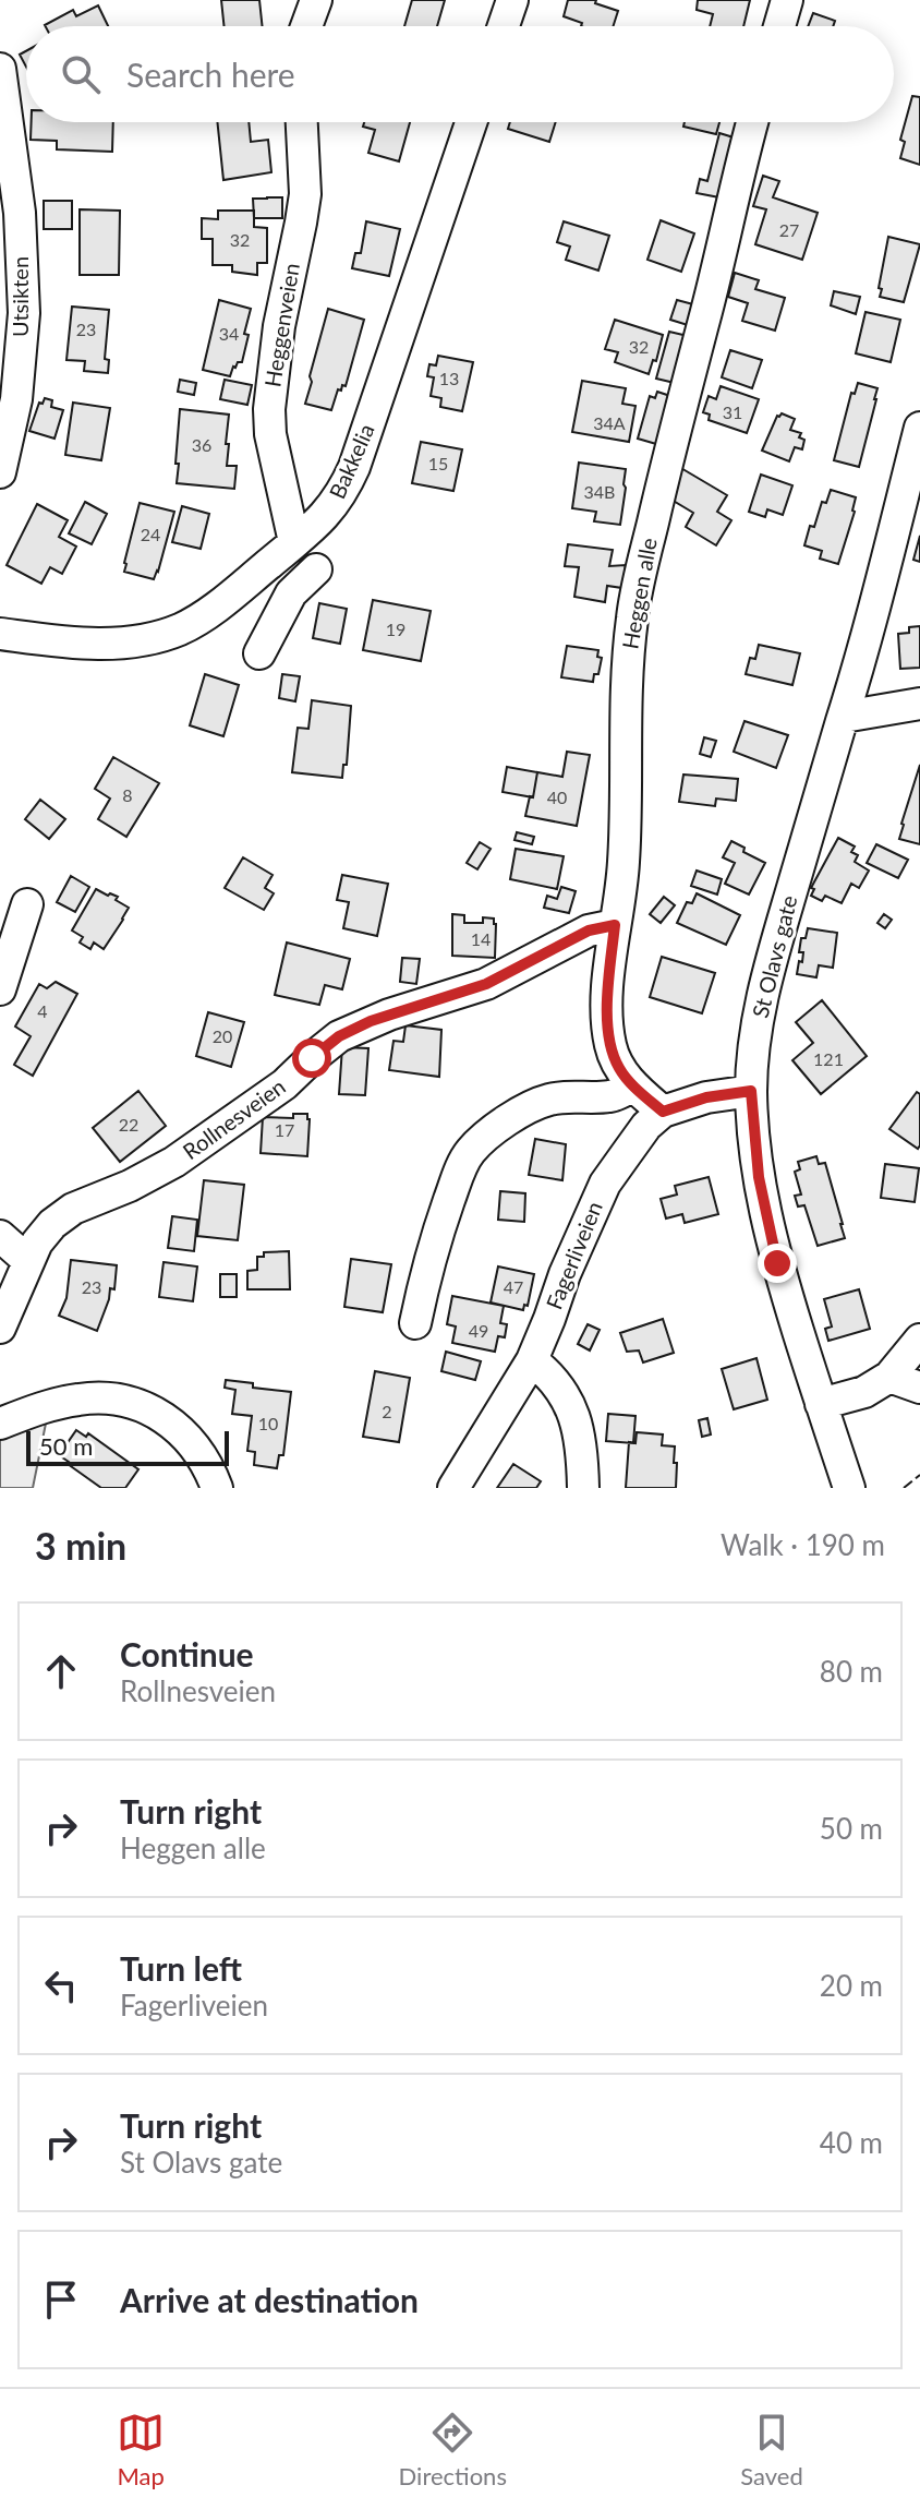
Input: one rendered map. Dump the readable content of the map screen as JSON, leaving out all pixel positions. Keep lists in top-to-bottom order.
{
  "streets": {
    "street": [
      "Utsikten",
      "Heggenveien",
      "Bakkelia",
      "Heggen alle",
      "St Olavs gate",
      "Rollnesveien",
      "Fagerliveien"
    ]
  },
  "crossings": [
    ["Heggenveien", "Bakkelia"],
    ["Heggen alle", "Rollnesveien"],
    ["Heggen alle", "Fagerliveien"],
    ["St Olavs gate", "Fagerliveien"]
  ],
  "house_numbers": [
    "27",
    "32",
    "23",
    "34",
    "32",
    "13",
    "31",
    "34A",
    "36",
    "15",
    "34B",
    "24",
    "19",
    "8",
    "40",
    "14",
    "4",
    "20",
    "121",
    "22",
    "17",
    "23",
    "47",
    "49",
    "2",
    "10"
  ],
  "scale_bar": "50 m",
  "page": {
    "search": "Search here",
    "scale": "50 m",
    "heading": ["3 min", "Walk · 190 m"],
    "list": [
      ["Continue", "Rollnesveien", "80 m"],
      ["Turn right", "Heggen alle", "50 m"],
      ["Turn left", "Fagerliveien", "20 m"],
      ["Turn right", "St Olavs gate", "40 m"],
      "Arrive at destination"
    ],
    "nav": ["Map", "Directions", "Saved"]
  }
}
